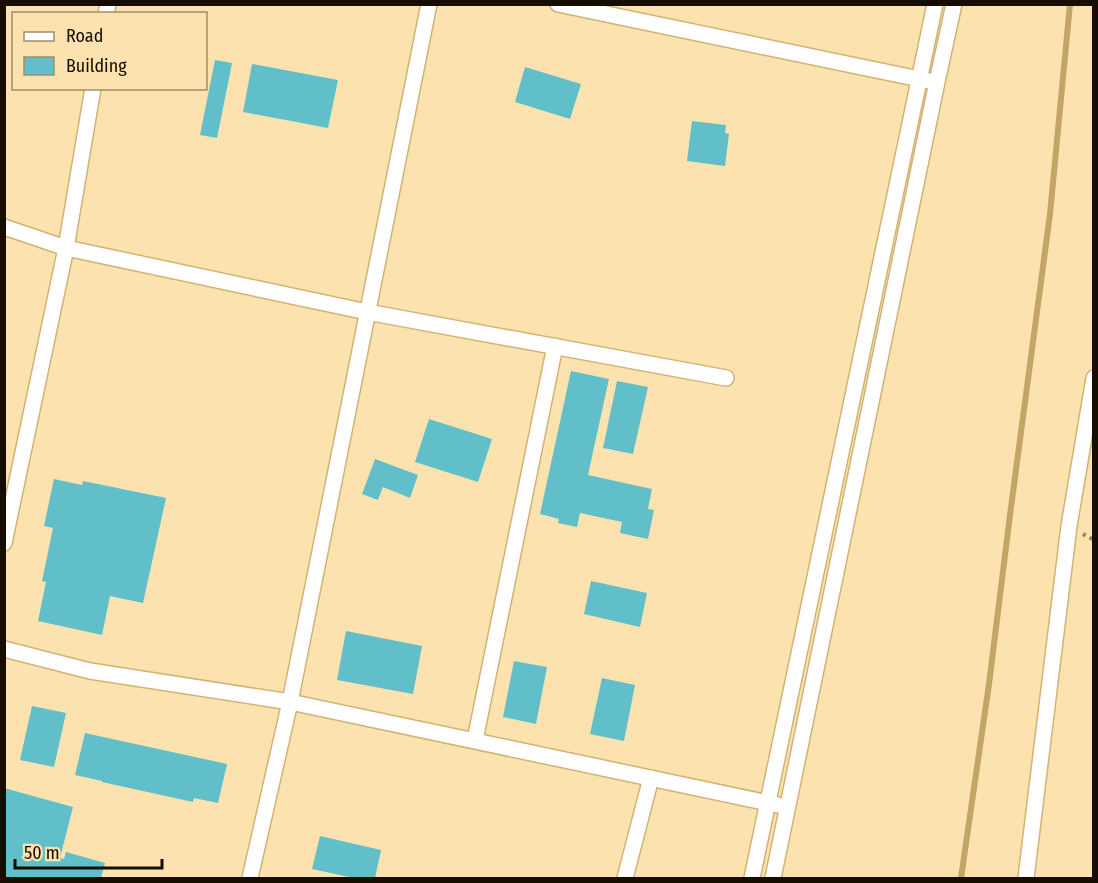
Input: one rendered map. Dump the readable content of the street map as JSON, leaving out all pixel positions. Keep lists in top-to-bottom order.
{
  "legend": ["Road", "Building"],
  "scale_bar": "50 m"
}
